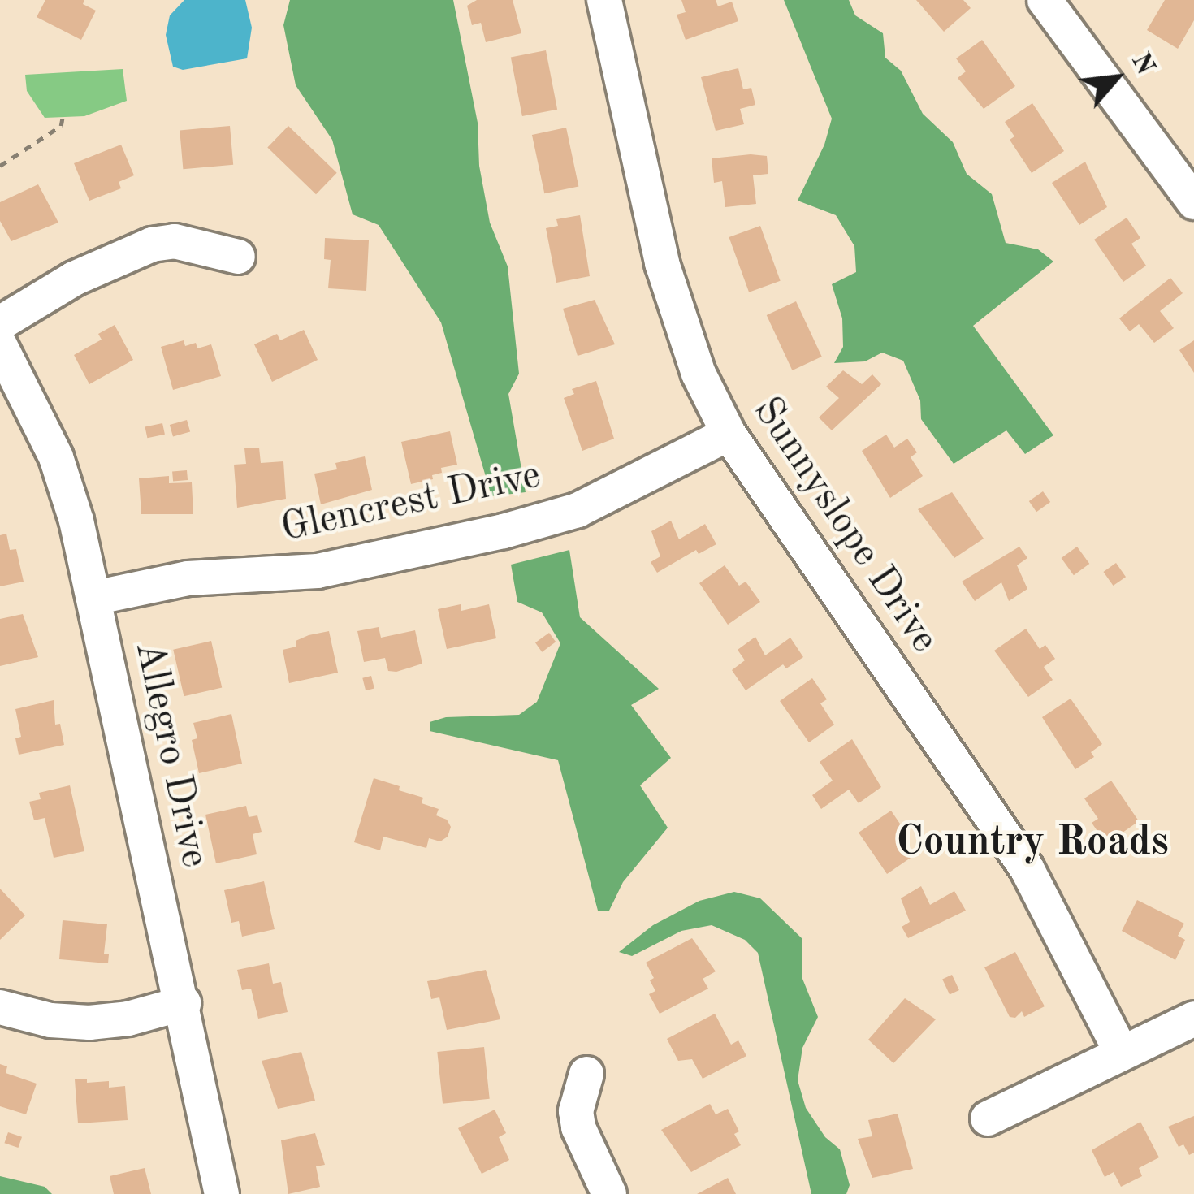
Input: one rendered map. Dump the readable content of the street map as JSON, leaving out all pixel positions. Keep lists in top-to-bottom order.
{
  "streets": {
    "street": ["Glencrest Drive", "Sunnyslope Drive", "Allegro Drive"]
  },
  "crossings": [
    ["Glencrest Drive", "Sunnyslope Drive"],
    ["Glencrest Drive", "Allegro Drive"]
  ],
  "districts": ["Country Roads"],
  "north": "top right"
}
